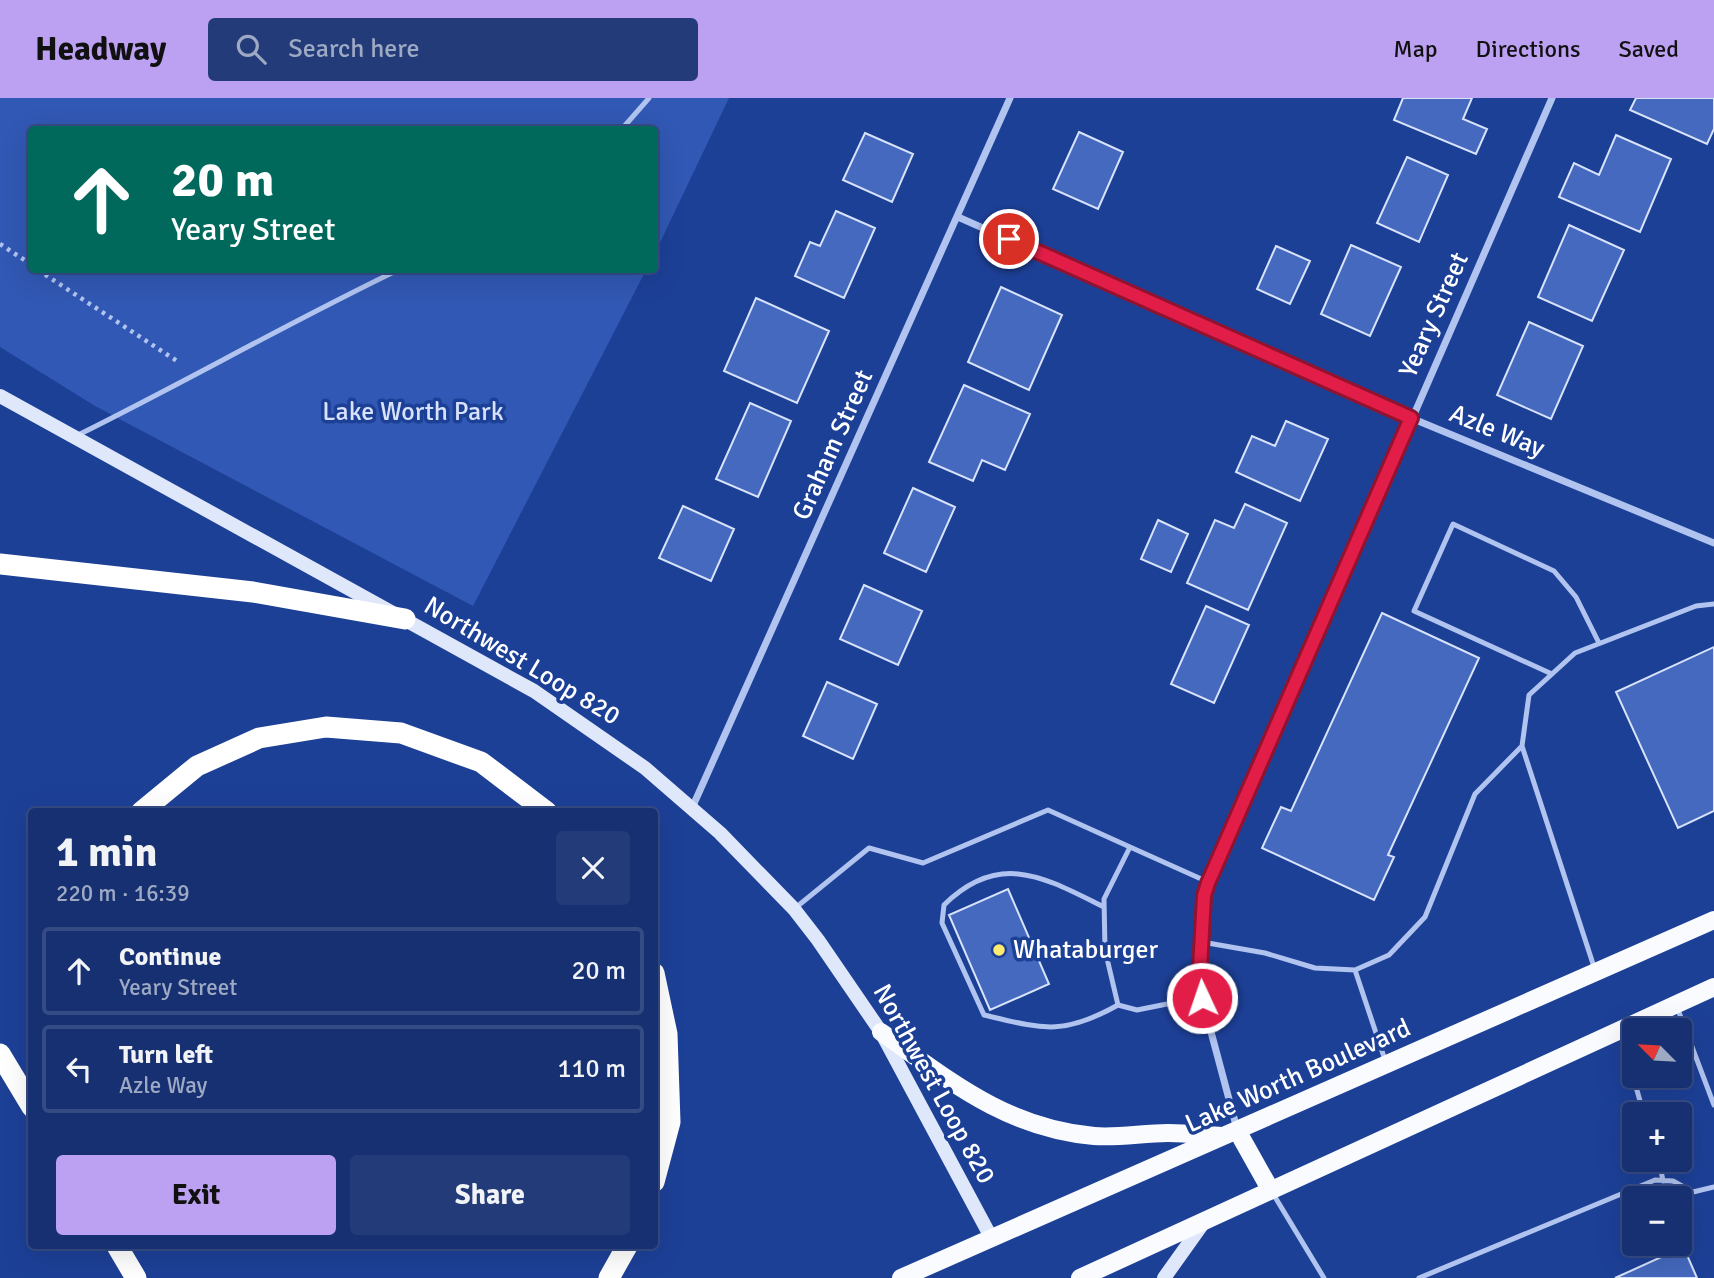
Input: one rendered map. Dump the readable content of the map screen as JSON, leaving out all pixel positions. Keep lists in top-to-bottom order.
{
  "streets": {
    "main road": ["Northwest Loop 820", "Lake Worth Boulevard"],
    "street": ["Yeary Street", "Azle Way", "Graham Street"]
  },
  "crossings": [
    ["Yeary Street", "Azle Way"],
    ["Yeary Street", "Lake Worth Boulevard"],
    ["Azle Way", "Graham Street"],
    ["Graham Street", "Northwest Loop 820"],
    ["Northwest Loop 820", "Lake Worth Boulevard"]
  ],
  "parks": ["Lake Worth Park"],
  "places": ["Whataburger"],
  "north": "top left",
  "page": {
    "header": "Headway",
    "search": "Search here",
    "nav": ["Map", "Directions", "Saved"],
    "turn": ["20 m", "Yeary Street"],
    "heading": ["1 min", "220 m · 16:39"],
    "list": [
      {
        "name": "Continue",
        "note": "Yeary Street",
        "value": "20 m"
      },
      {
        "name": "Turn left",
        "note": "Azle Way",
        "value": "110 m"
      }
    ],
    "map_buttons": ["+", "−"],
    "buttons": ["Exit", "Share"]
  }
}
